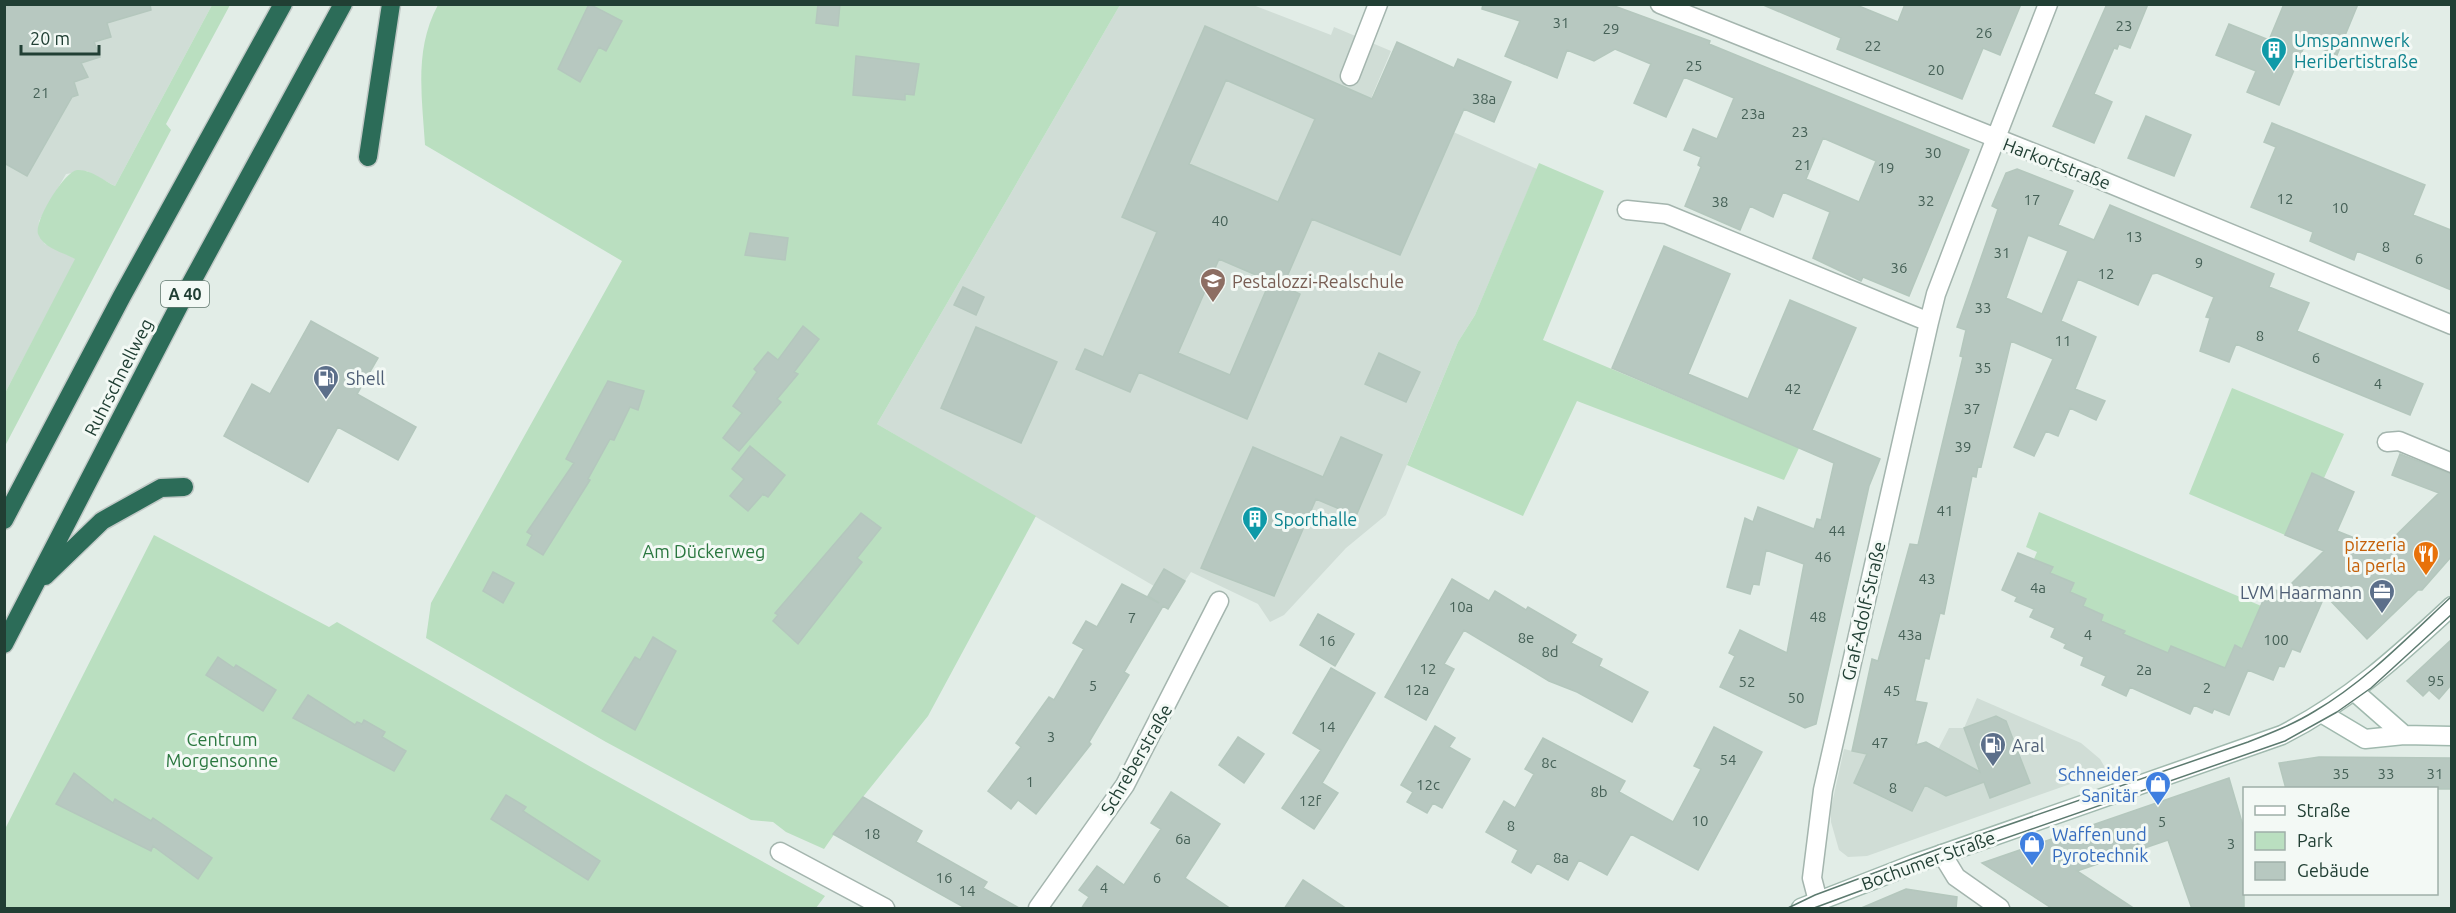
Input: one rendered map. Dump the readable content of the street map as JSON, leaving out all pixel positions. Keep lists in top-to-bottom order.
{
  "streets": {
    "highway": ["A 40", "Ruhrschnellweg"],
    "street": [
      "Harkortstraße",
      "Graf-Adolf-Straße",
      "Schreberstraße",
      "Bochumer Straße"
    ]
  },
  "crossings": [
    ["Harkortstraße", "Graf-Adolf-Straße"],
    ["Graf-Adolf-Straße", "Bochumer Straße"]
  ],
  "parks": ["Am Dückerweg", "Centrum Morgensonne"],
  "places": {
    "building": ["Umspannwerk Heribertistraße", "Sporthalle"],
    "school or university": ["Pestalozzi-Realschule"],
    "fuel station": ["Shell", "Aral"],
    "restaurant": ["pizzeria la perla"],
    "office": ["LVM Haarmann"],
    "shop": ["Schneider Sanitär", "Waffen und Pyrotechnik"]
  },
  "house_numbers": [
    "31",
    "23",
    "29",
    "26",
    "22",
    "25",
    "20",
    "21",
    "38a",
    "23a",
    "23",
    "30",
    "21",
    "19",
    "12",
    "17",
    "32",
    "38",
    "10",
    "40",
    "13",
    "8",
    "31",
    "6",
    "9",
    "36",
    "12",
    "33",
    "8",
    "11",
    "6",
    "35",
    "4",
    "42",
    "37",
    "39",
    "41",
    "44",
    "46",
    "43",
    "4a",
    "10a",
    "48",
    "7",
    "43a",
    "4",
    "8e",
    "100",
    "16",
    "8d",
    "12",
    "2a",
    "95",
    "52",
    "5",
    "2",
    "12a",
    "45",
    "50",
    "14",
    "3",
    "47",
    "54",
    "8c",
    "35",
    "33",
    "31",
    "1",
    "12c",
    "8",
    "8b",
    "12f",
    "10",
    "5",
    "8",
    "18",
    "6a",
    "3",
    "8a",
    "16",
    "6",
    "4",
    "14"
  ],
  "legend": ["Straße", "Park", "Gebäude"],
  "scale_bar": "20 m"
}
